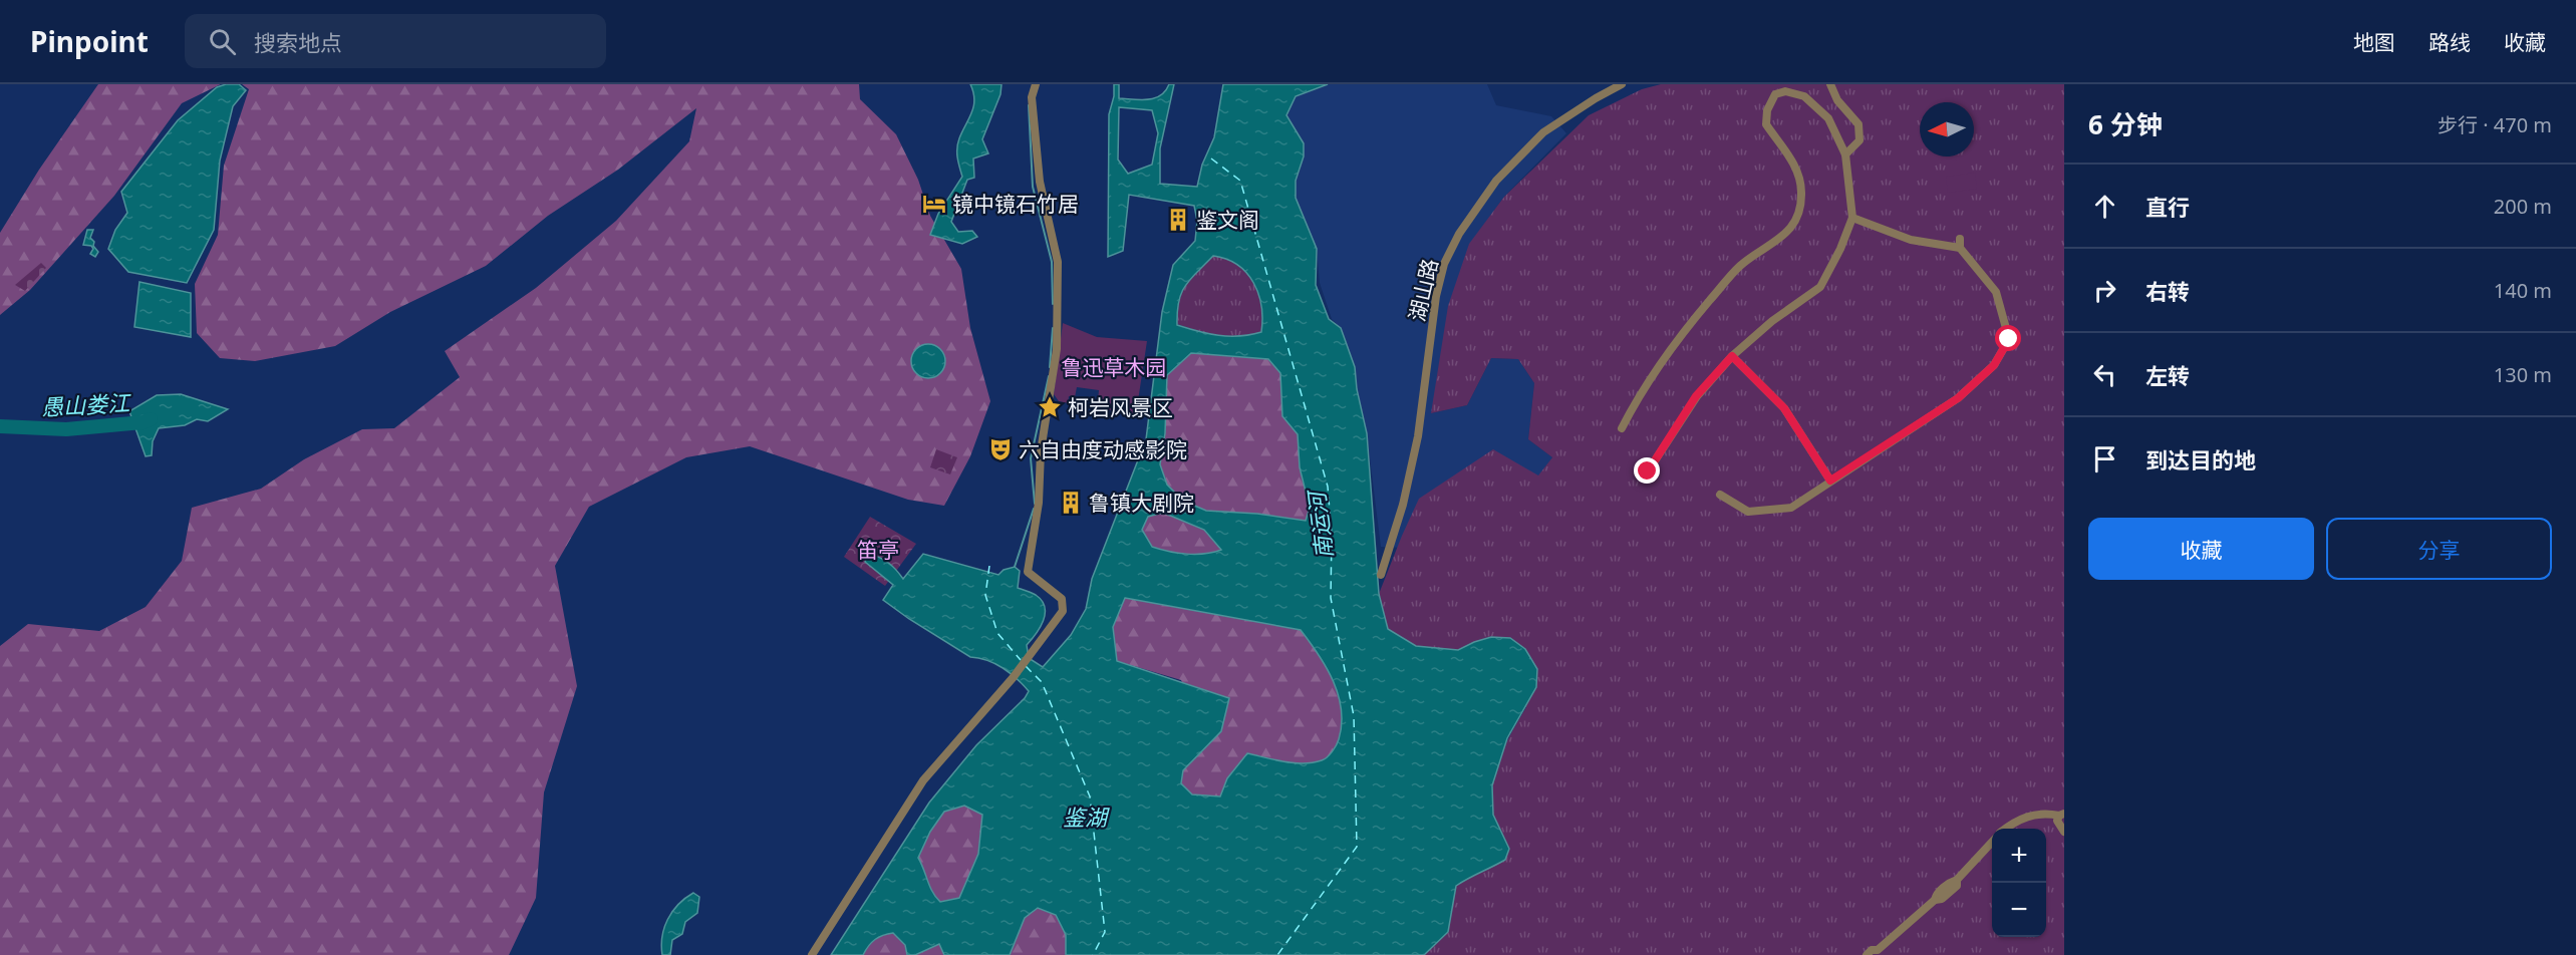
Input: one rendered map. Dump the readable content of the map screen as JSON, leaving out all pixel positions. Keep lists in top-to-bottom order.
{
  "streets": {
    "street": ["湖山路"]
  },
  "water": ["愚山娄江", "南运河", "鉴湖"],
  "parks": ["鲁迅草木园", "笛亭"],
  "places": {
    "hotel": ["镜中镜石竹居"],
    "building": ["鉴文阁", "鲁镇大剧院"],
    "place": ["柯岩风景区"],
    "theatre": ["六自由度动感影院"]
  },
  "north": "left",
  "page": {
    "header": "Pinpoint",
    "search": "搜索地点",
    "nav": ["地图", "路线", "收藏"],
    "heading": ["6 分钟", "步行 · 470 m"],
    "list": [
      ["直行", "200 m"],
      ["右转", "140 m"],
      ["左转", "130 m"],
      "到达目的地"
    ],
    "buttons": ["收藏", "分享"],
    "map_buttons": ["+", "−"]
  }
}
